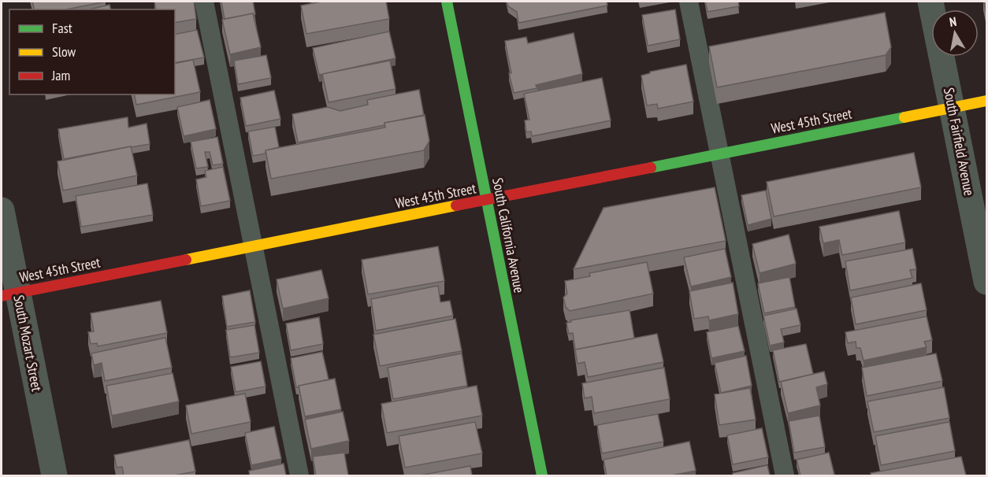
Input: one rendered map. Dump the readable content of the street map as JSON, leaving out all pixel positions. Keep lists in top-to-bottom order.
{
  "streets": {
    "street": [
      "West 45th Street",
      "South Fairfield Avenue",
      "South California Avenue",
      "South Mozart Street"
    ]
  },
  "crossings": [
    ["West 45th Street", "South Fairfield Avenue"],
    ["West 45th Street", "South California Avenue"],
    ["West 45th Street", "South Mozart Street"]
  ],
  "legend": ["Fast", "Slow", "Jam"],
  "north": "top"
}
